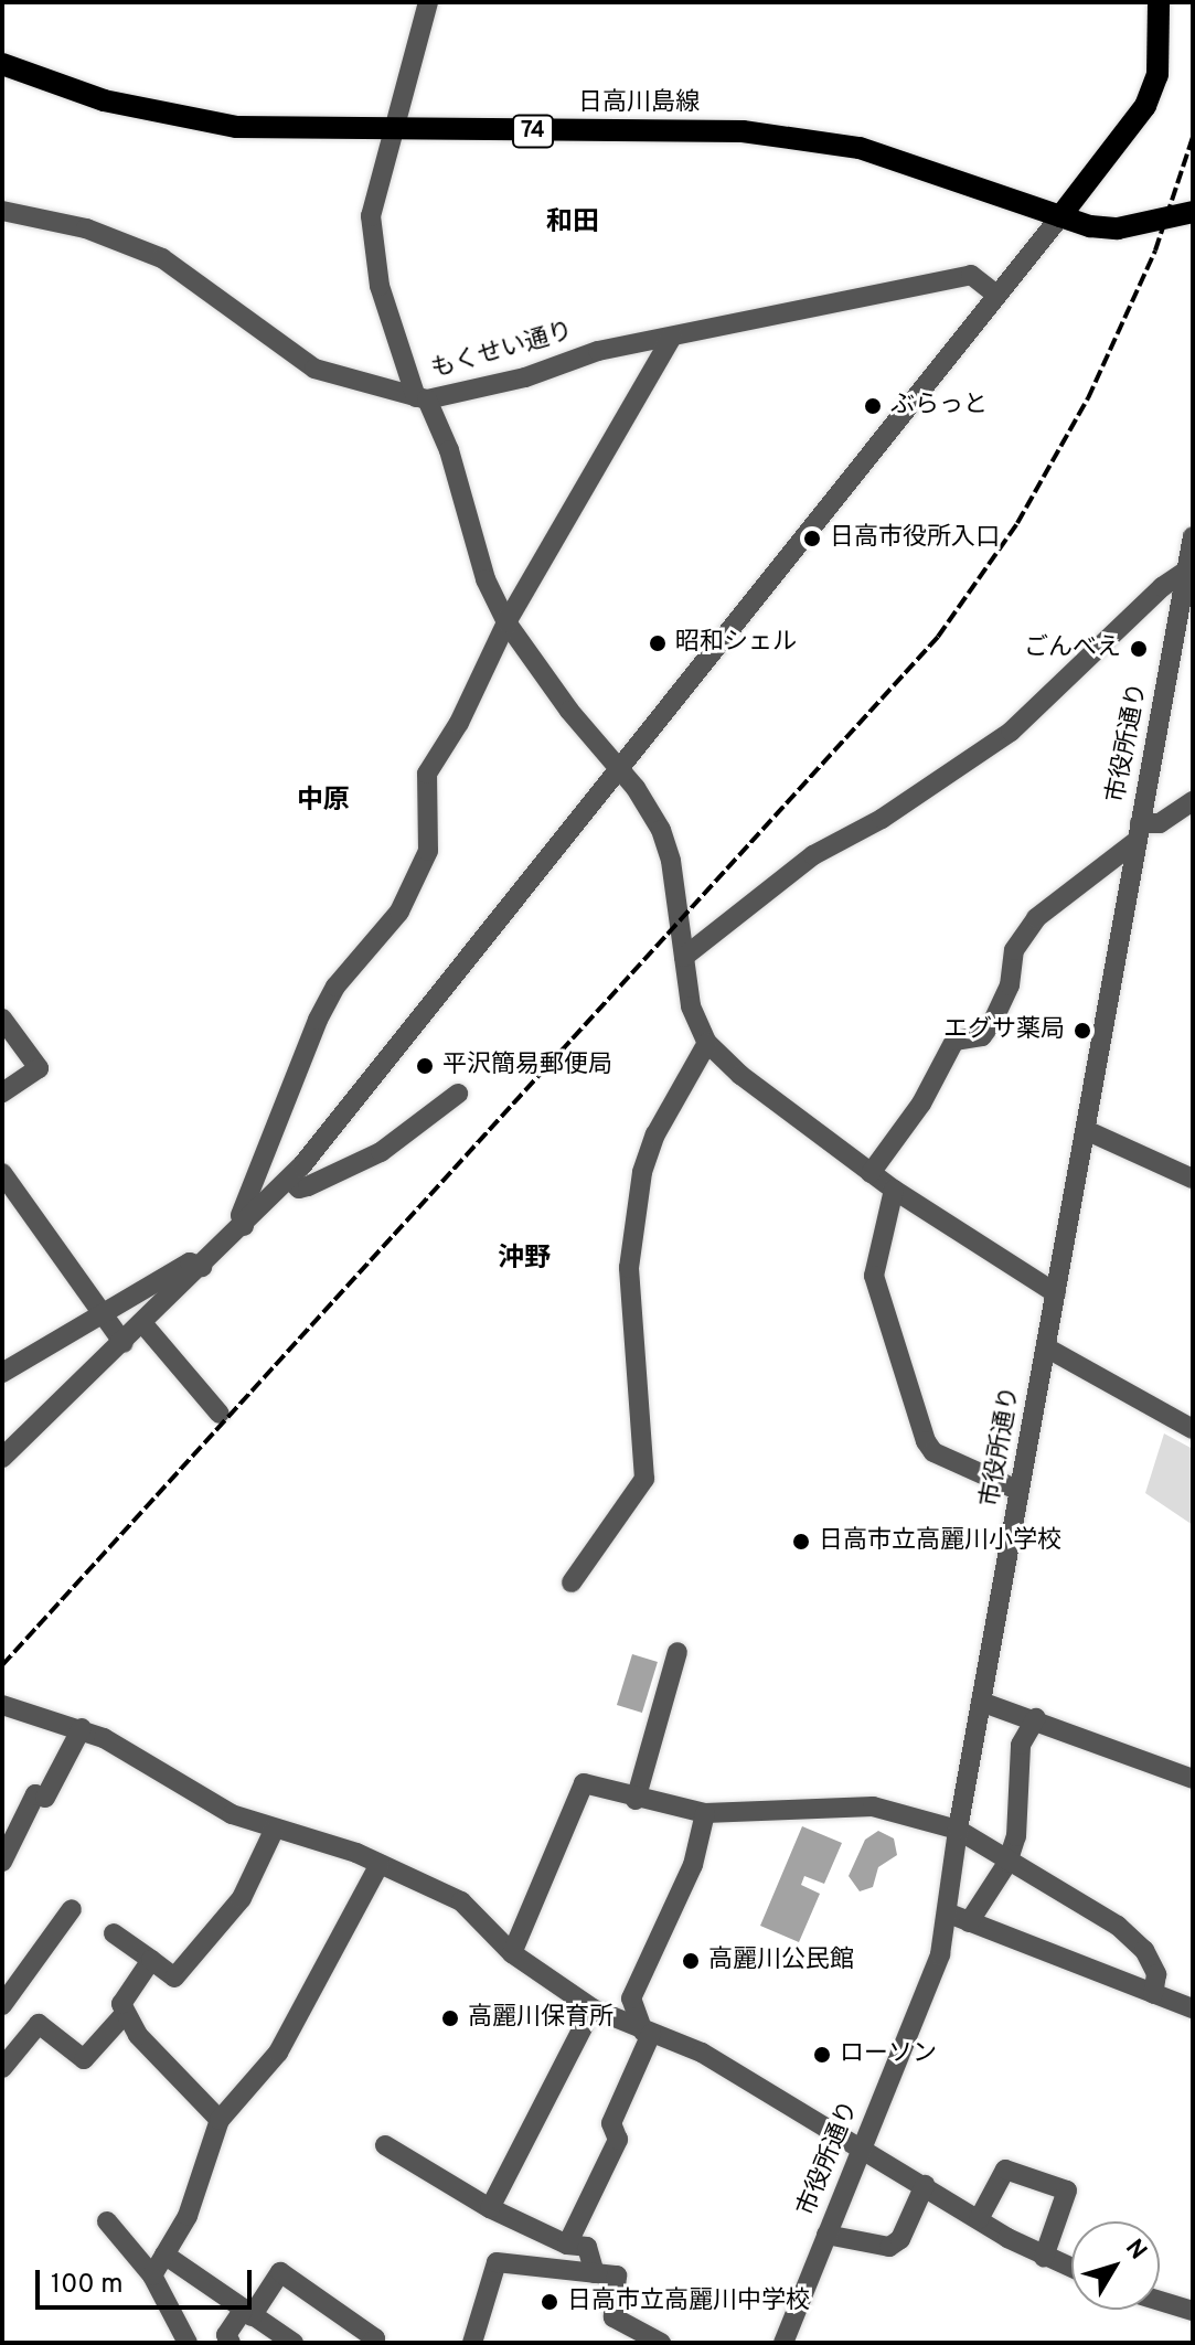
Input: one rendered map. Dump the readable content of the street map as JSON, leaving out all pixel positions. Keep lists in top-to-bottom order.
{
  "streets": {
    "main road": ["日高川島線", "74"],
    "street": ["もくせい通り", "市役所通り"]
  },
  "districts": ["和田", "中原", "沖野"],
  "places": [
    "ぶらっと",
    "日高市役所入口",
    "昭和シェル",
    "ごんべえ",
    "エグサ薬局",
    "平沢簡易郵便局",
    "日高市立高麗川小学校",
    "高麗川公民館",
    "高麗川保育所",
    "ローソン",
    "日高市立高麗川中学校"
  ],
  "scale_bar": "100 m",
  "north": "top right"
}
